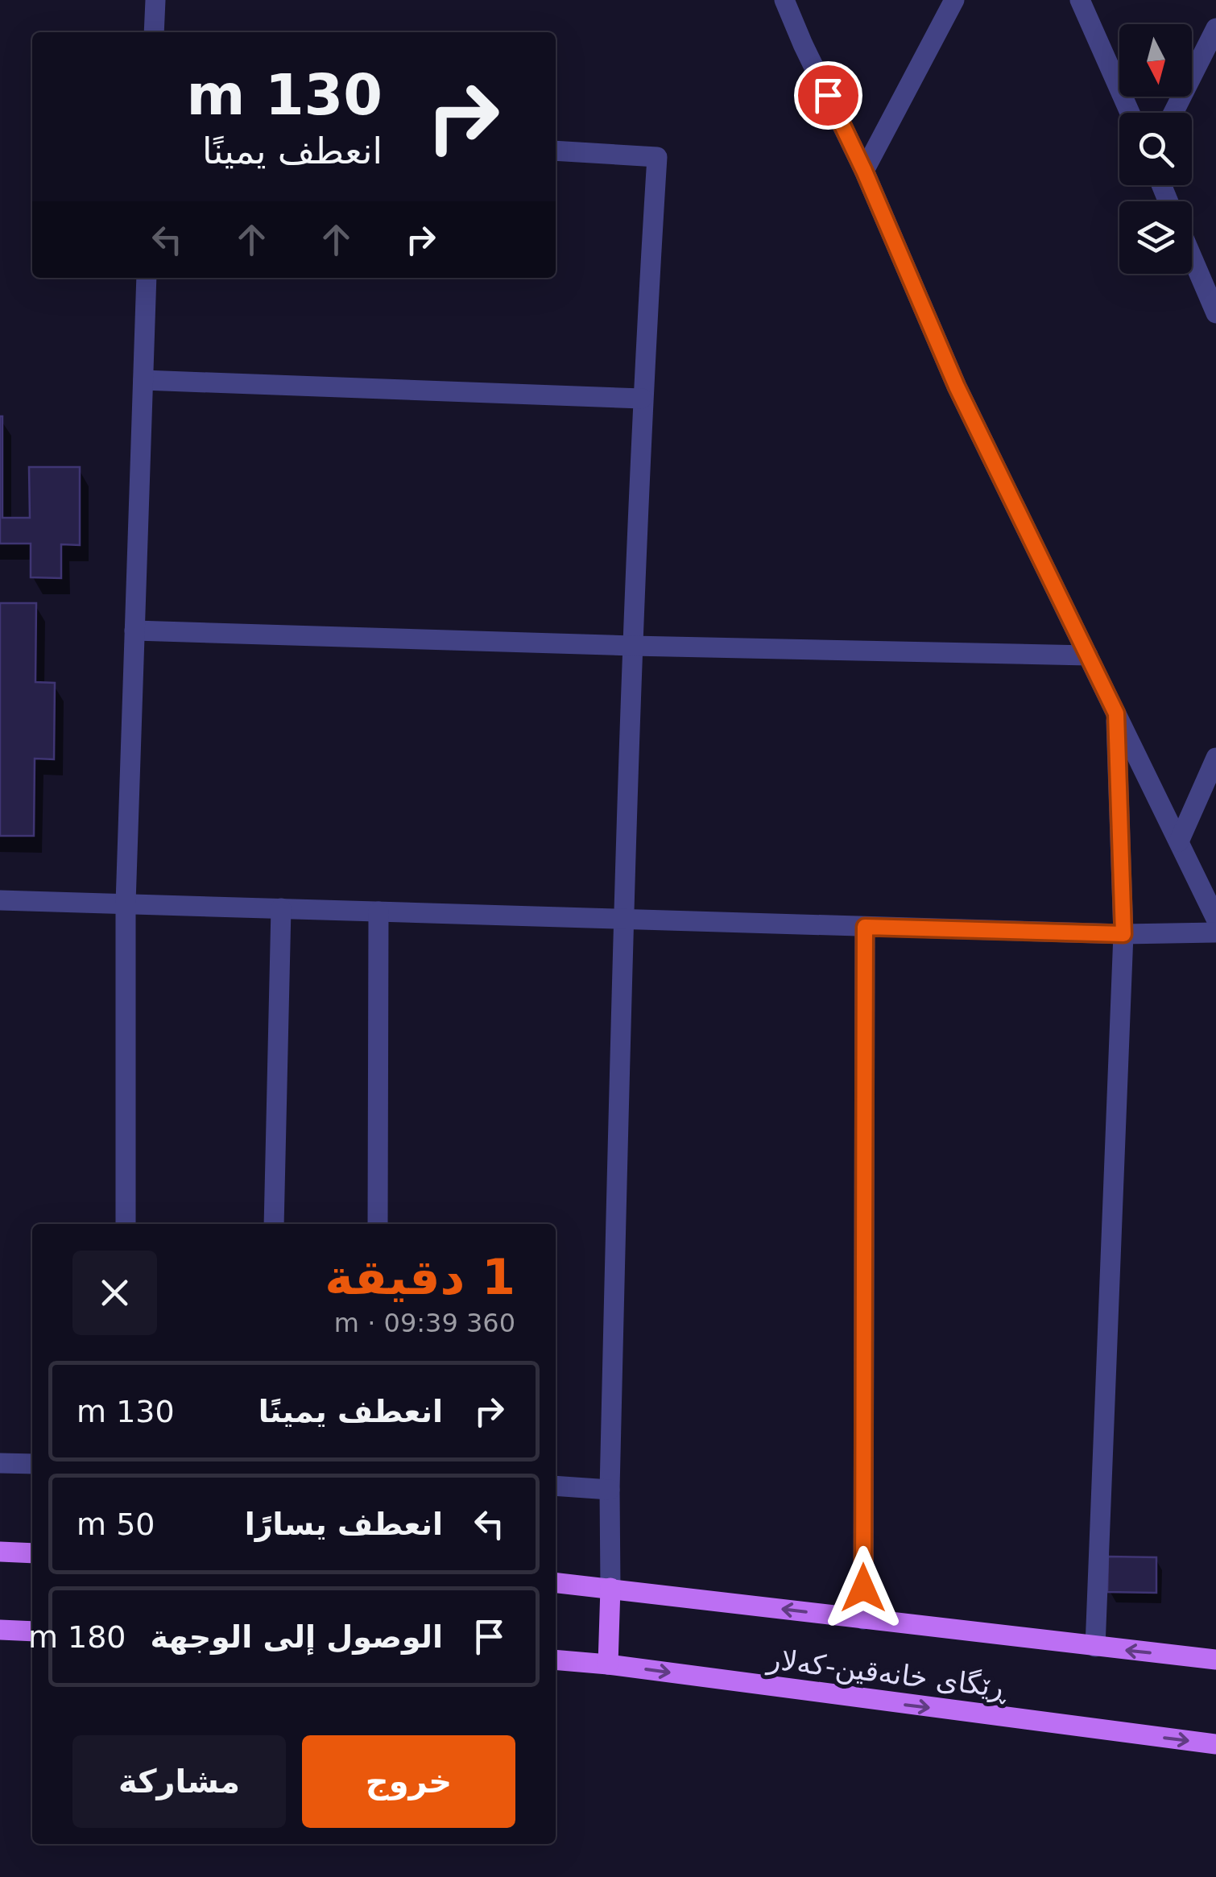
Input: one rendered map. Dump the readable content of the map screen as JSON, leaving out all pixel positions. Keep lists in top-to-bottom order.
{
  "streets": {
    "main road": ["ڕێگای خانەقین-کەلار"]
  },
  "north": "bottom",
  "page": {
    "turn": ["130 m", "انعطف يمينًا"],
    "heading": ["1 دقيقة", "360 m · 09:39"],
    "list": [
      {
        "name": "انعطف يمينًا",
        "value": "130 m"
      },
      {
        "name": "انعطف يسارًا",
        "value": "50 m"
      },
      {
        "name": "الوصول إلى الوجهة",
        "value": "180 m"
      }
    ],
    "buttons": ["خروج", "مشاركة"]
  }
}
